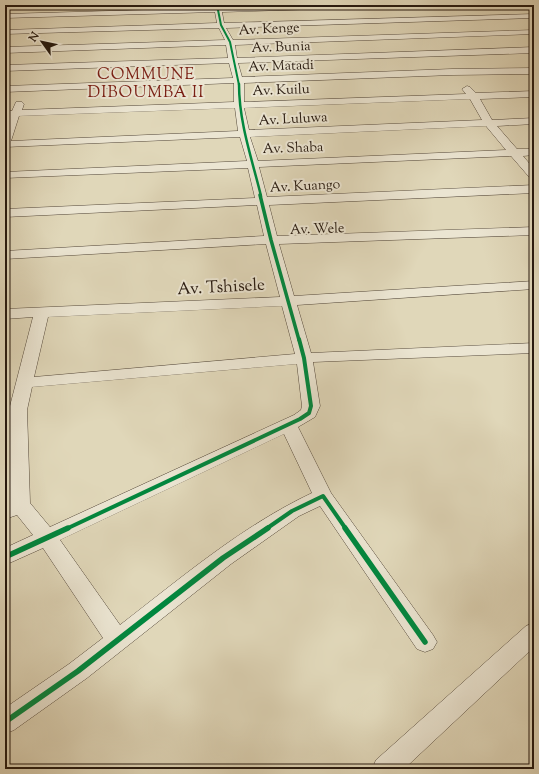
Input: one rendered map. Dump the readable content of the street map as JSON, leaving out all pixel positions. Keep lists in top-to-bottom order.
{
  "streets": {
    "street": [
      "Av. Kenge",
      "Av. Bunia",
      "Av. Matadi",
      "Av. Kuilu",
      "Av. Luluwa",
      "Av. Shaba",
      "Av. Kuango",
      "Av. Wele",
      "Av. Tshisele"
    ]
  },
  "crossings": [
    ["Av. Bunia", "Av. Matadi"]
  ],
  "districts": ["COMMUNE DIBOUMBA II"],
  "north": "top left"
}
